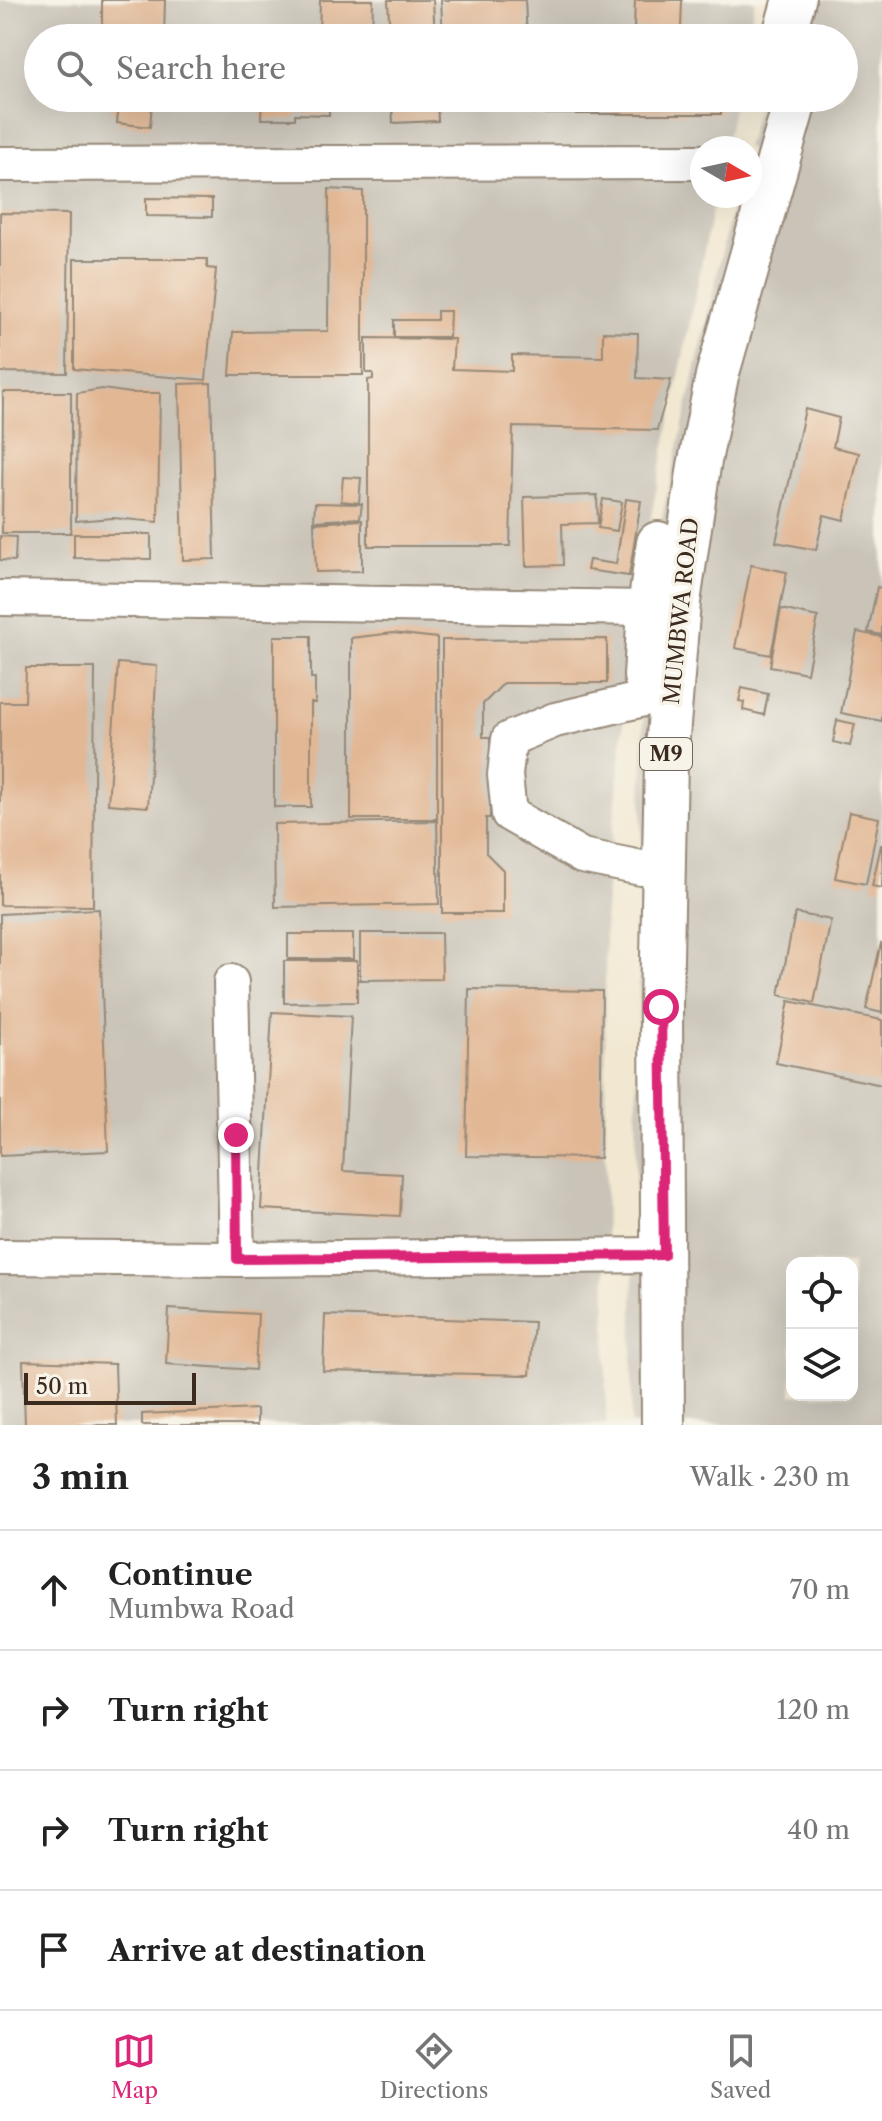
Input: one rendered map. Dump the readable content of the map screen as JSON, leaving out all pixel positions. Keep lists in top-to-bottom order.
{
  "streets": {
    "main road": ["MUMBWA ROAD", "M9"]
  },
  "scale_bar": "50 m",
  "north": "right",
  "page": {
    "search": "Search here",
    "scale": "50 m",
    "heading": ["3 min", "Walk · 230 m"],
    "list": [
      ["Continue", "Mumbwa Road", "70 m"],
      ["Turn right", "120 m"],
      ["Turn right", "40 m"],
      "Arrive at destination"
    ],
    "nav": ["Map", "Directions", "Saved"]
  }
}
